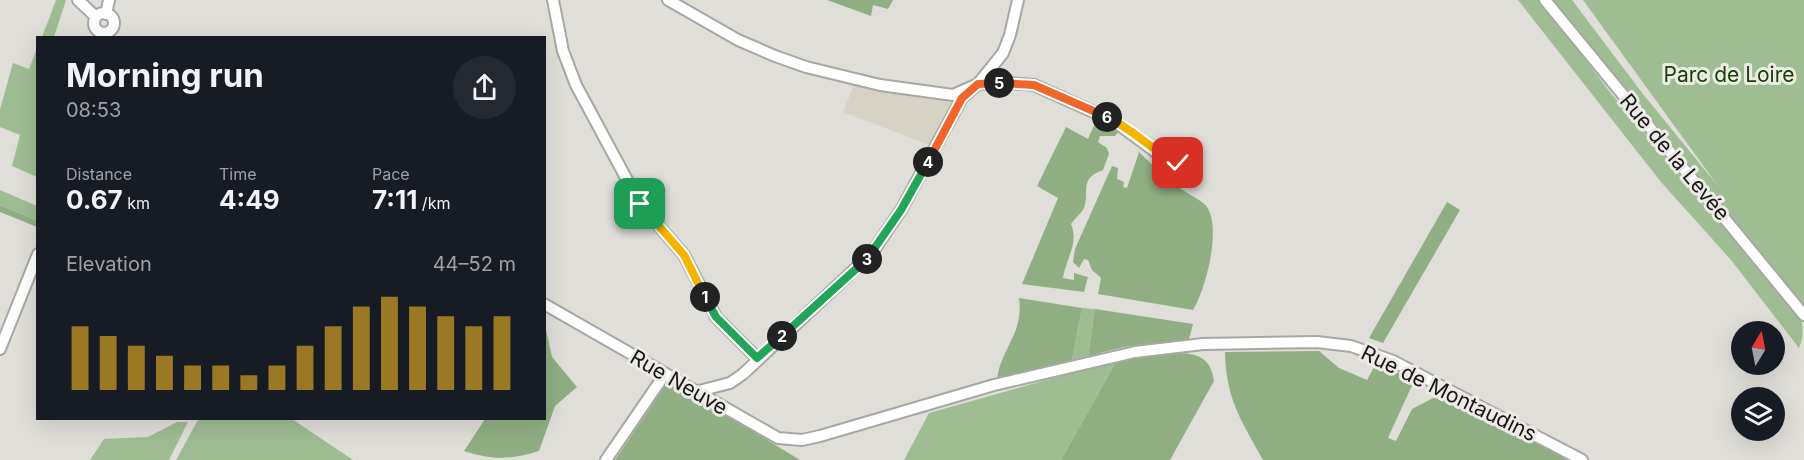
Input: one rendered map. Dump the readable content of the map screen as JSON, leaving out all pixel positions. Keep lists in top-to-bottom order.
{
  "streets": {
    "street": ["Rue de la Levée", "Rue Neuve", "Rue de Montaudins"]
  },
  "crossings": [
    ["Rue Neuve", "Rue de Montaudins"]
  ],
  "parks": ["Parc de Loire"],
  "north": "top",
  "page": {
    "heading": ["Morning run", "08:53"],
    "pins": [
      "5",
      "6",
      "4",
      "3",
      "1",
      "2"
    ],
    "stats": [
      ["Distance", "0.67 km"],
      ["Time", "4:49"],
      ["Pace", "7:11 /km"]
    ],
    "chart": ["Elevation", "44–52 m"]
  }
}
